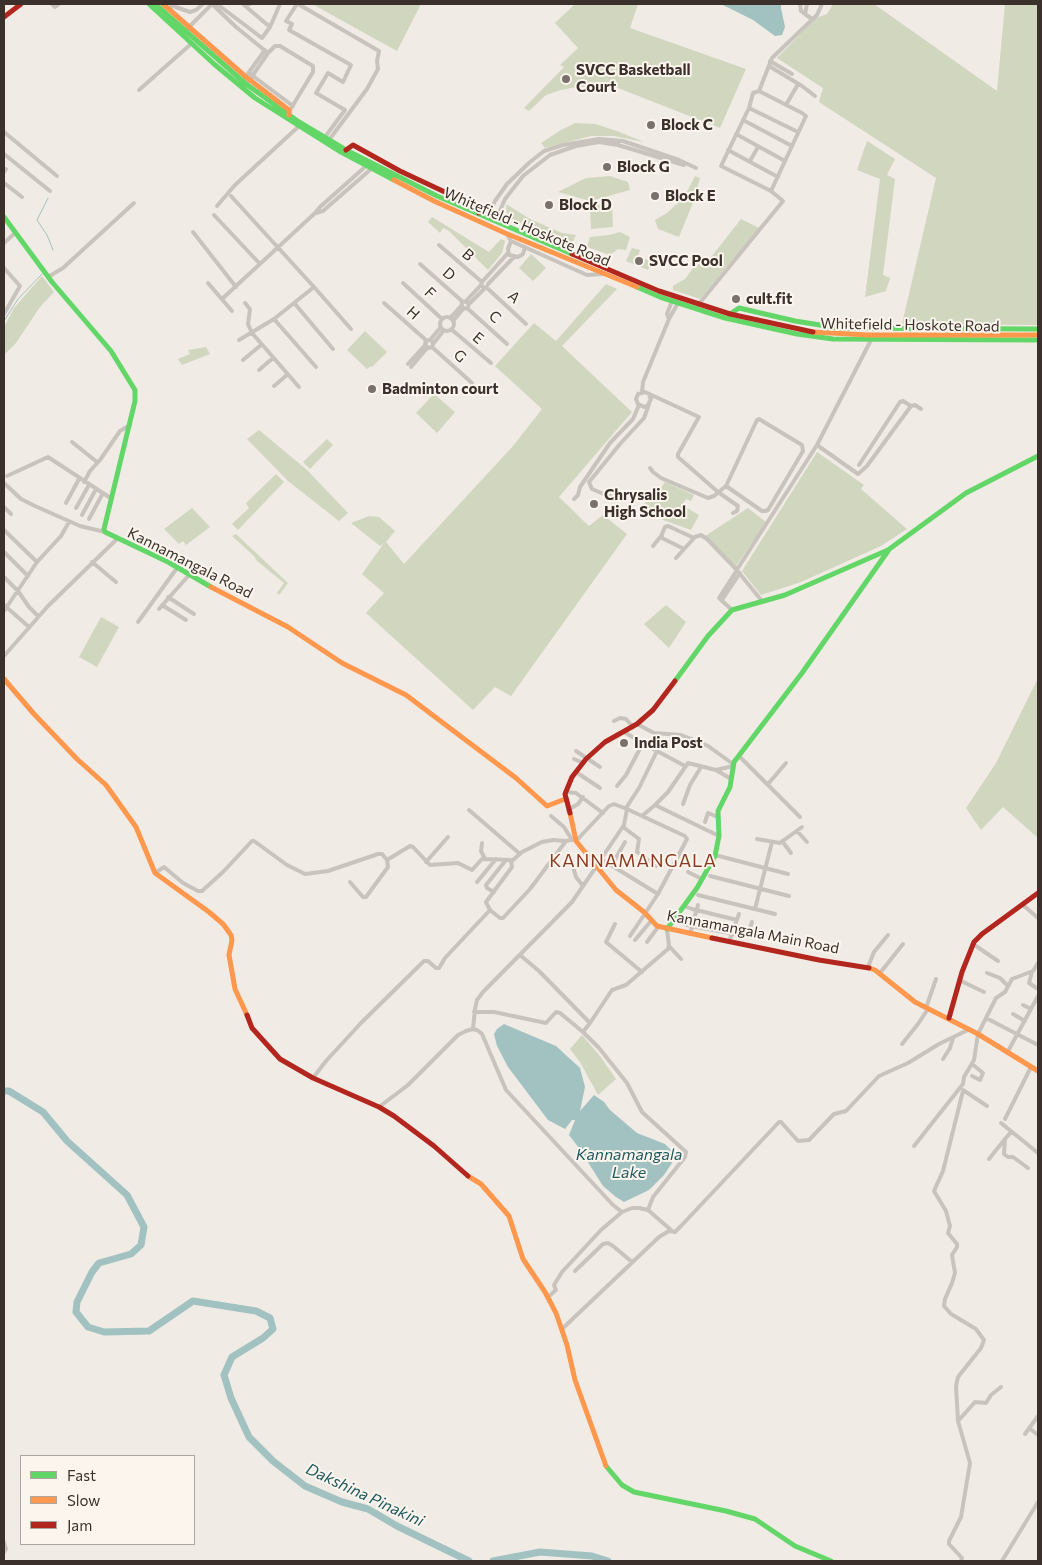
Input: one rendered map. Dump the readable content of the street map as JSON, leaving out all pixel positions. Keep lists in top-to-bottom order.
{
  "streets": {
    "main road": ["Whitefield - Hoskote Road", "Kannamangala Road", "Kannamangala Main Road"],
    "street": [
      "B",
      "D",
      "F",
      "A",
      "H",
      "C",
      "E",
      "G"
    ]
  },
  "crossings": [
    ["B", "A"],
    ["D", "C"],
    ["F", "E"],
    ["H", "G"],
    ["Kannamangala Road", "Kannamangala Main Road"]
  ],
  "districts": ["KANNAMANGALA"],
  "water": ["Kannamangala Lake", "Dakshina Pinakini"],
  "places": [
    "SVCC Basketball Court",
    "Block C",
    "Block G",
    "Block E",
    "Block D",
    "SVCC Pool",
    "cult.fit",
    "Badminton court",
    "Chrysalis High School",
    "India Post"
  ],
  "legend": ["Fast", "Slow", "Jam"]
}
